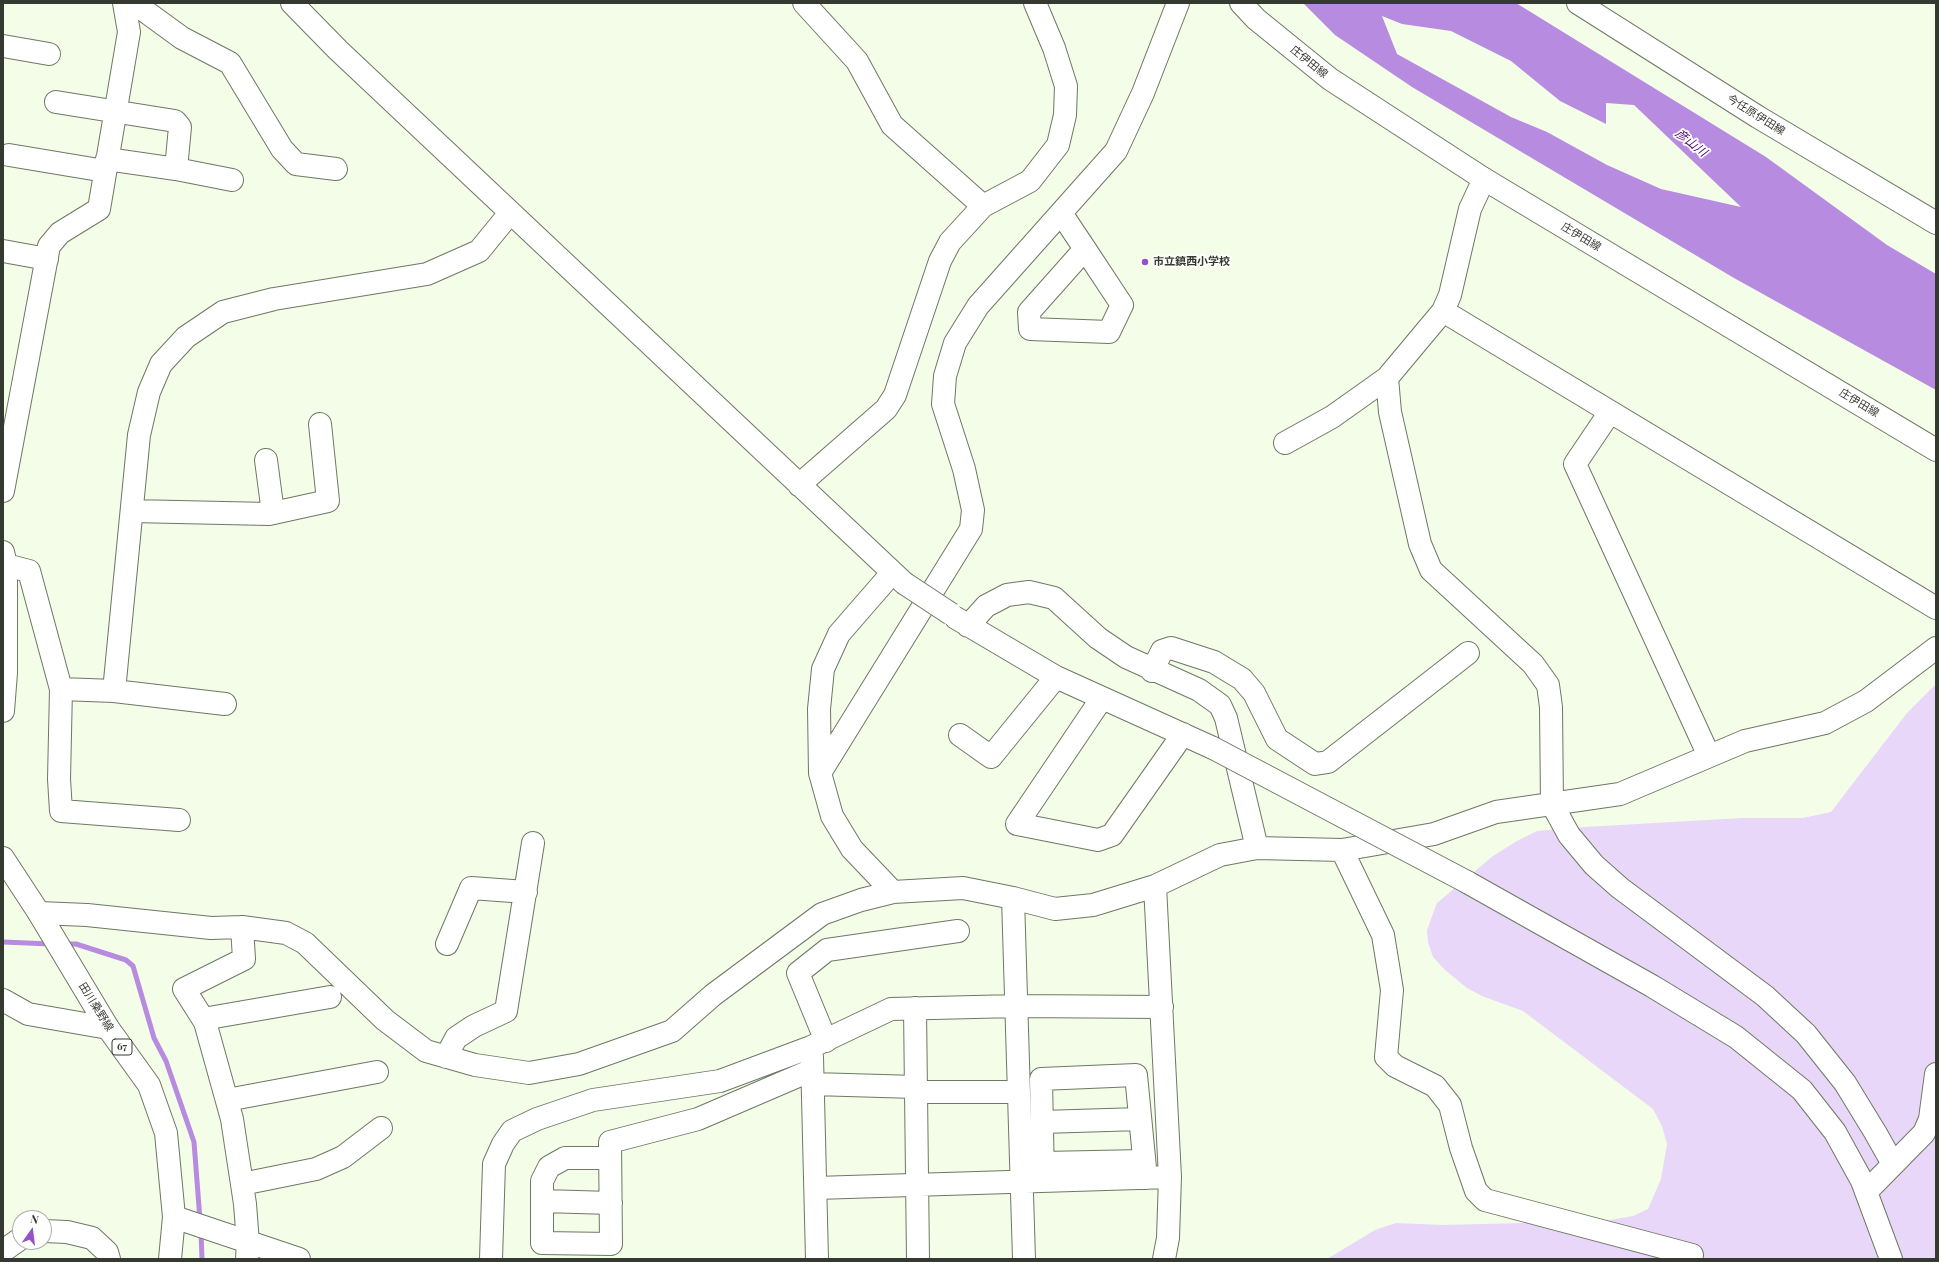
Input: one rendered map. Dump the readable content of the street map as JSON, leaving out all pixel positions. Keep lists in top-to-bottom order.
{
  "streets": {
    "street": [
      "庄伊田線",
      "今任原伊田線",
      "田川桑野線",
      "67"
    ]
  },
  "water": ["彦山川"],
  "places": ["市立鎮西小学校"],
  "north": "top"
}
